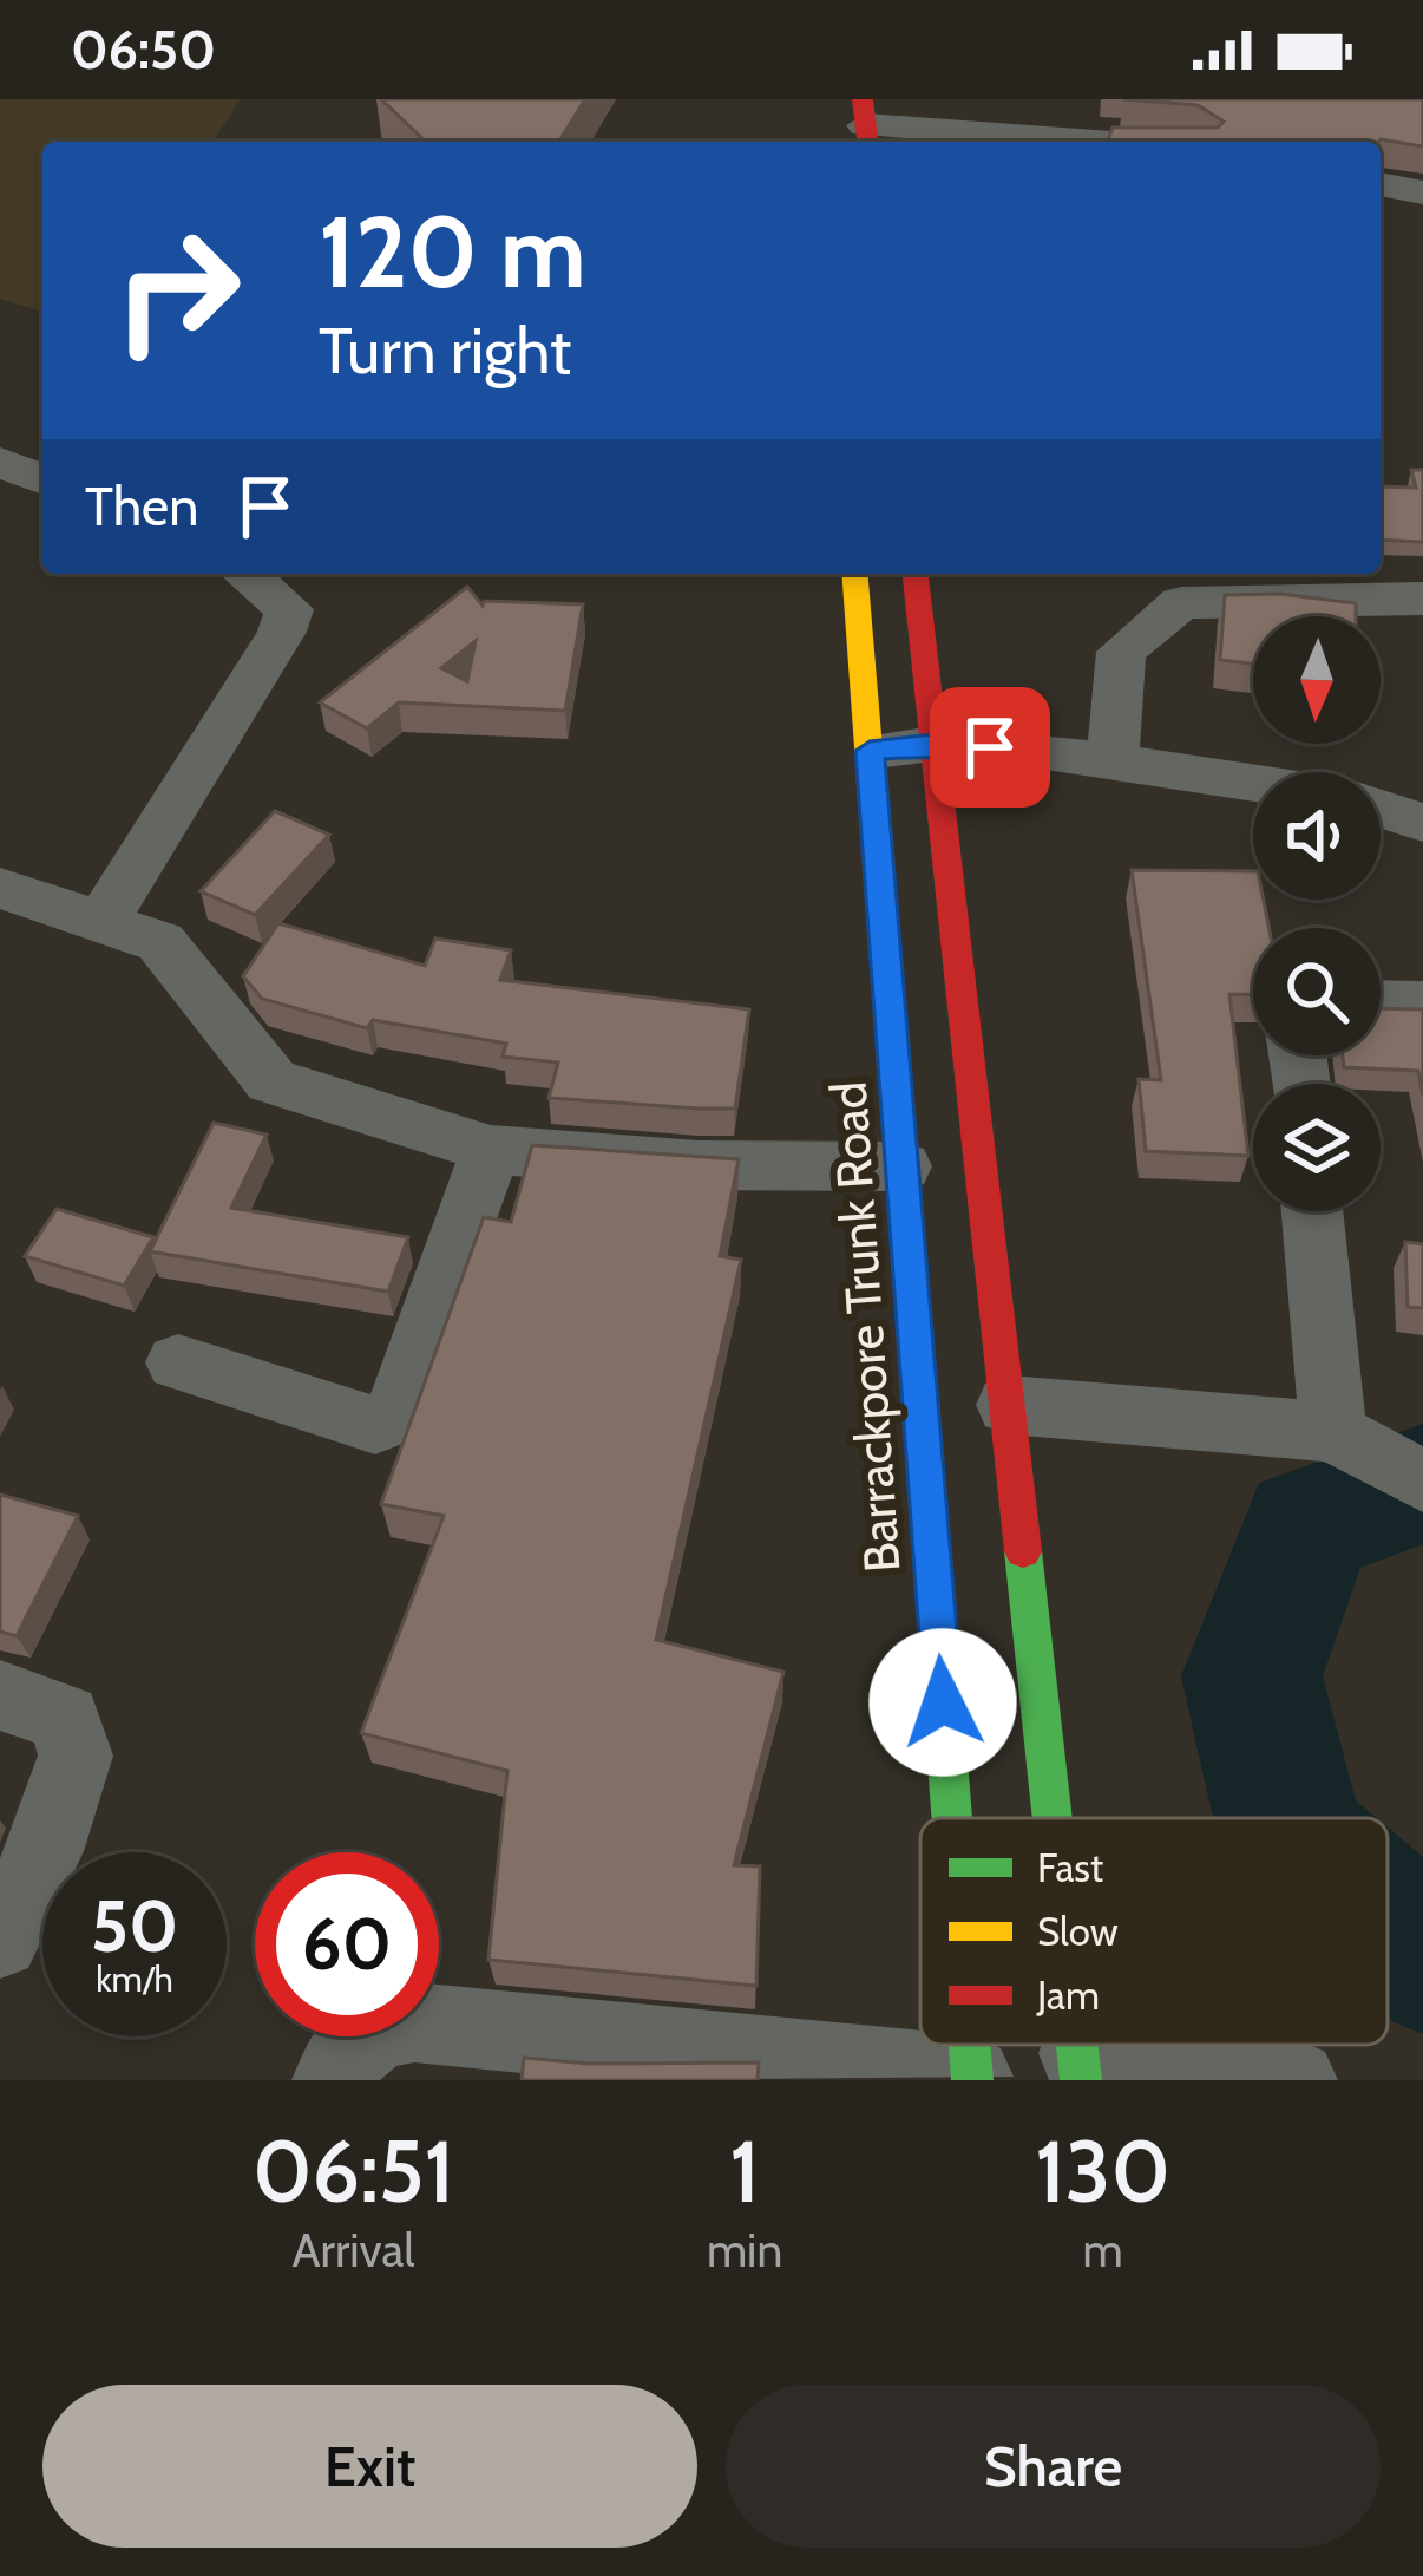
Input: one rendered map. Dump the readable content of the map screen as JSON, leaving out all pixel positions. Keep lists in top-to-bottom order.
{
  "streets": {
    "main road": ["Barrackpore Trunk Road"]
  },
  "legend": ["Fast", "Slow", "Jam"],
  "north": "bottom",
  "page": {
    "status": "06:50",
    "turn": ["120 m", "Turn right"],
    "then": "Then",
    "speed": "50 km/h",
    "limit": "60",
    "eta": [
      "06:51",
      "Arrival",
      "1",
      "min",
      "130",
      "m"
    ],
    "buttons": ["Exit", "Share"]
  }
}
